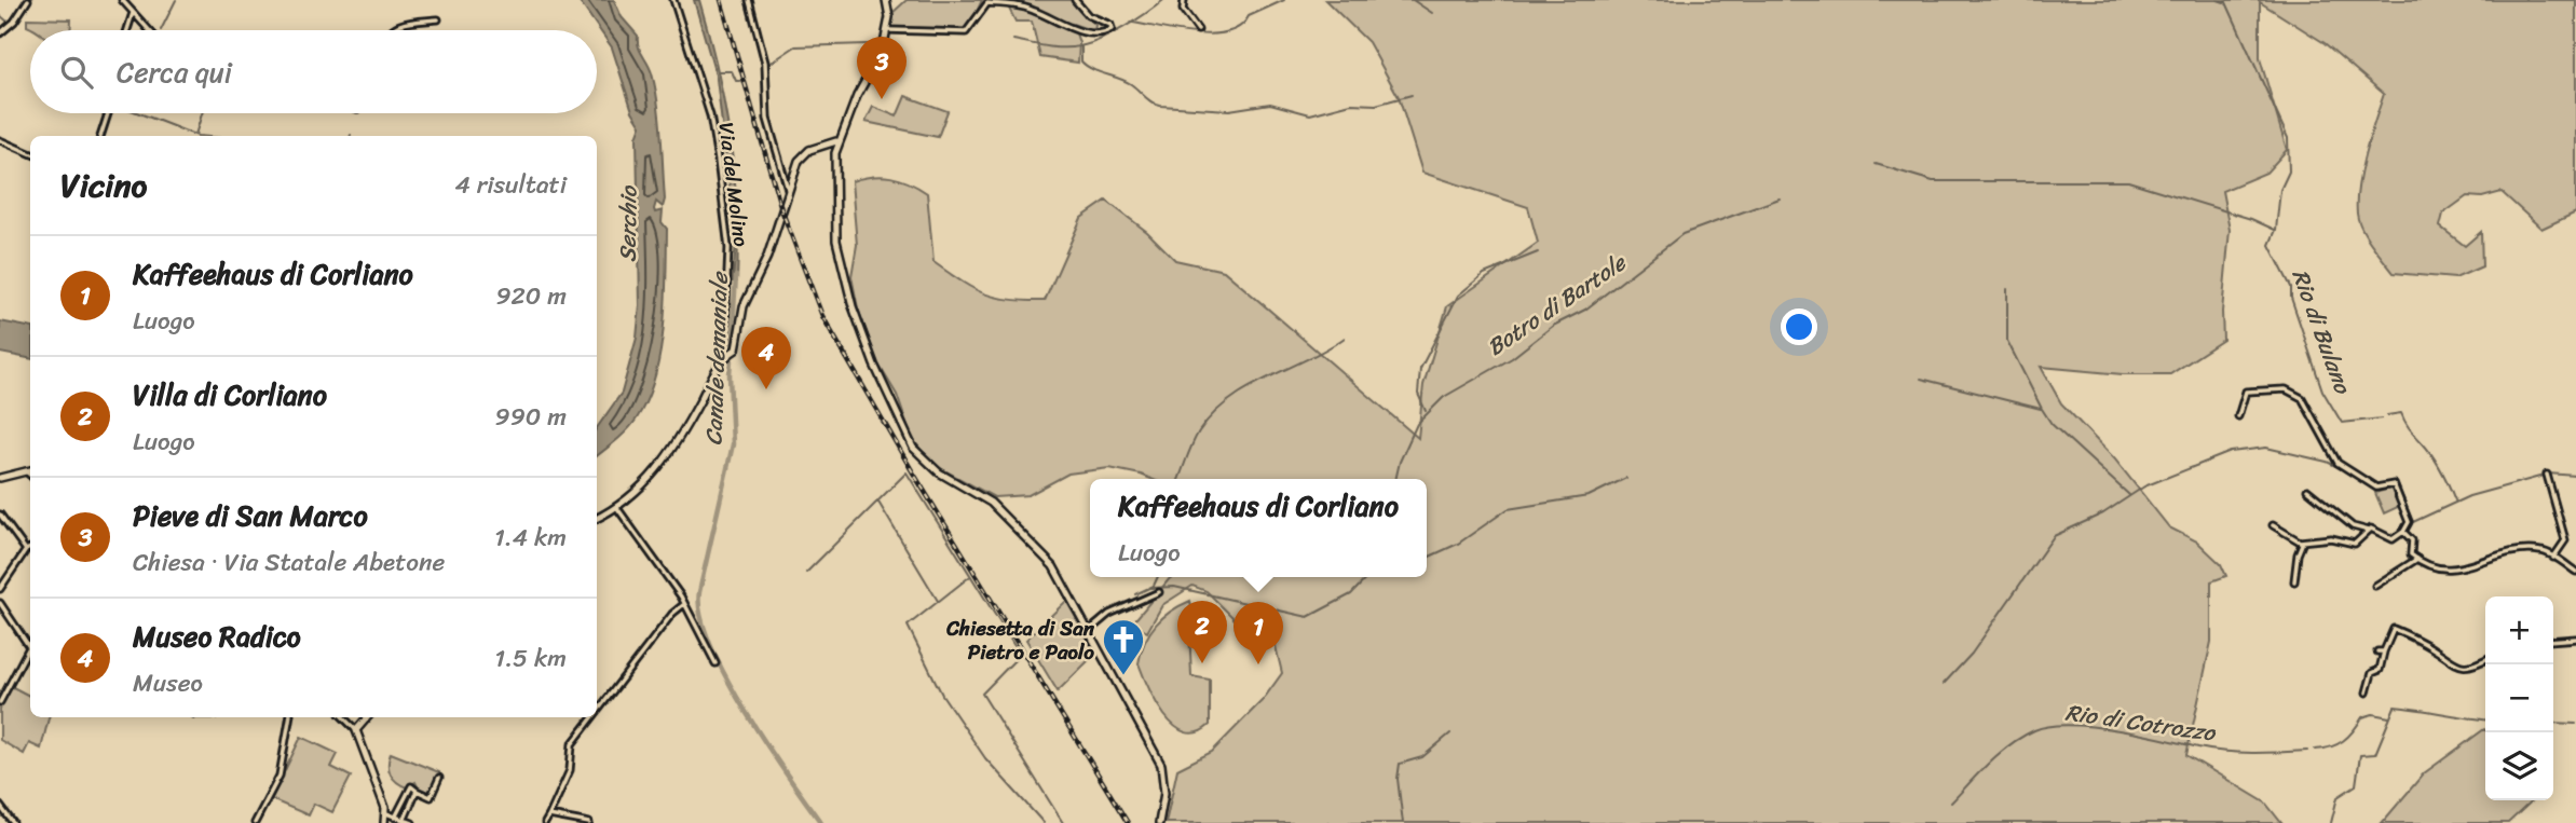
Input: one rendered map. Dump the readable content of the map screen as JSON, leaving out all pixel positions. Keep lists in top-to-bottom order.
{
  "streets": {
    "street": ["Via del Molino"]
  },
  "water": [
    "Serchio",
    "Botro di Bartole",
    "Rio di Bulano",
    "Canale demaniale",
    "Rio di Cotrozzo"
  ],
  "places": {
    "church": ["Chiesetta di San Pietro e Paolo"]
  },
  "page": {
    "search": "Cerca qui",
    "pins": [
      "3",
      "4",
      "2",
      "1"
    ],
    "heading": ["Vicino", "4 risultati"],
    "list": [
      {
        "mark": "1",
        "name": "Kaffeehaus di Corliano",
        "note": "Luogo",
        "value": "920 m"
      },
      {
        "mark": "2",
        "name": "Villa di Corliano",
        "note": "Luogo",
        "value": "990 m"
      },
      {
        "mark": "3",
        "name": "Pieve di San Marco",
        "note": "Chiesa · Via Statale Abetone",
        "value": "1.4 km"
      },
      {
        "mark": "4",
        "name": "Museo Radico",
        "note": "Museo",
        "value": "1.5 km"
      }
    ],
    "popup": ["Kaffeehaus di Corliano", "Luogo"],
    "map_buttons": ["+", "−"]
  }
}
